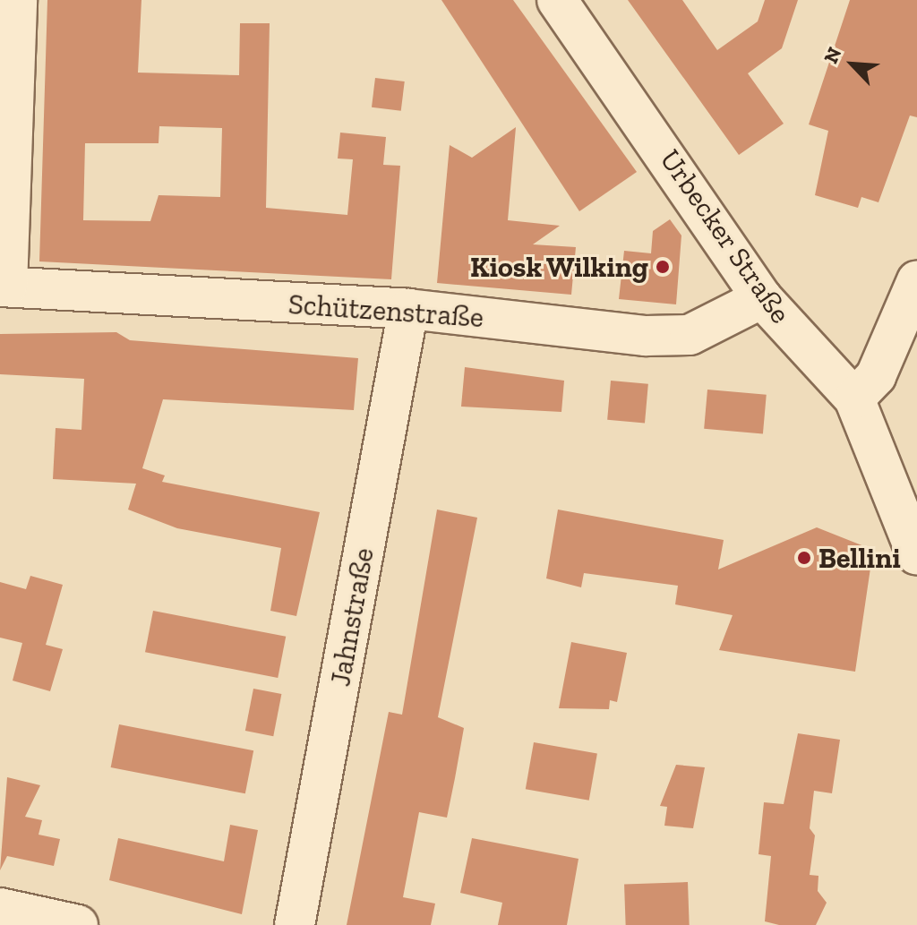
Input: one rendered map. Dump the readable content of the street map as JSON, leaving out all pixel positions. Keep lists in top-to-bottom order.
{
  "streets": {
    "street": ["Urbecker Straße", "Schützenstraße", "Jahnstraße"]
  },
  "crossings": [
    ["Urbecker Straße", "Schützenstraße"],
    ["Schützenstraße", "Jahnstraße"]
  ],
  "places": ["Kiosk Wilking", "Bellini"],
  "north": "top left"
}
